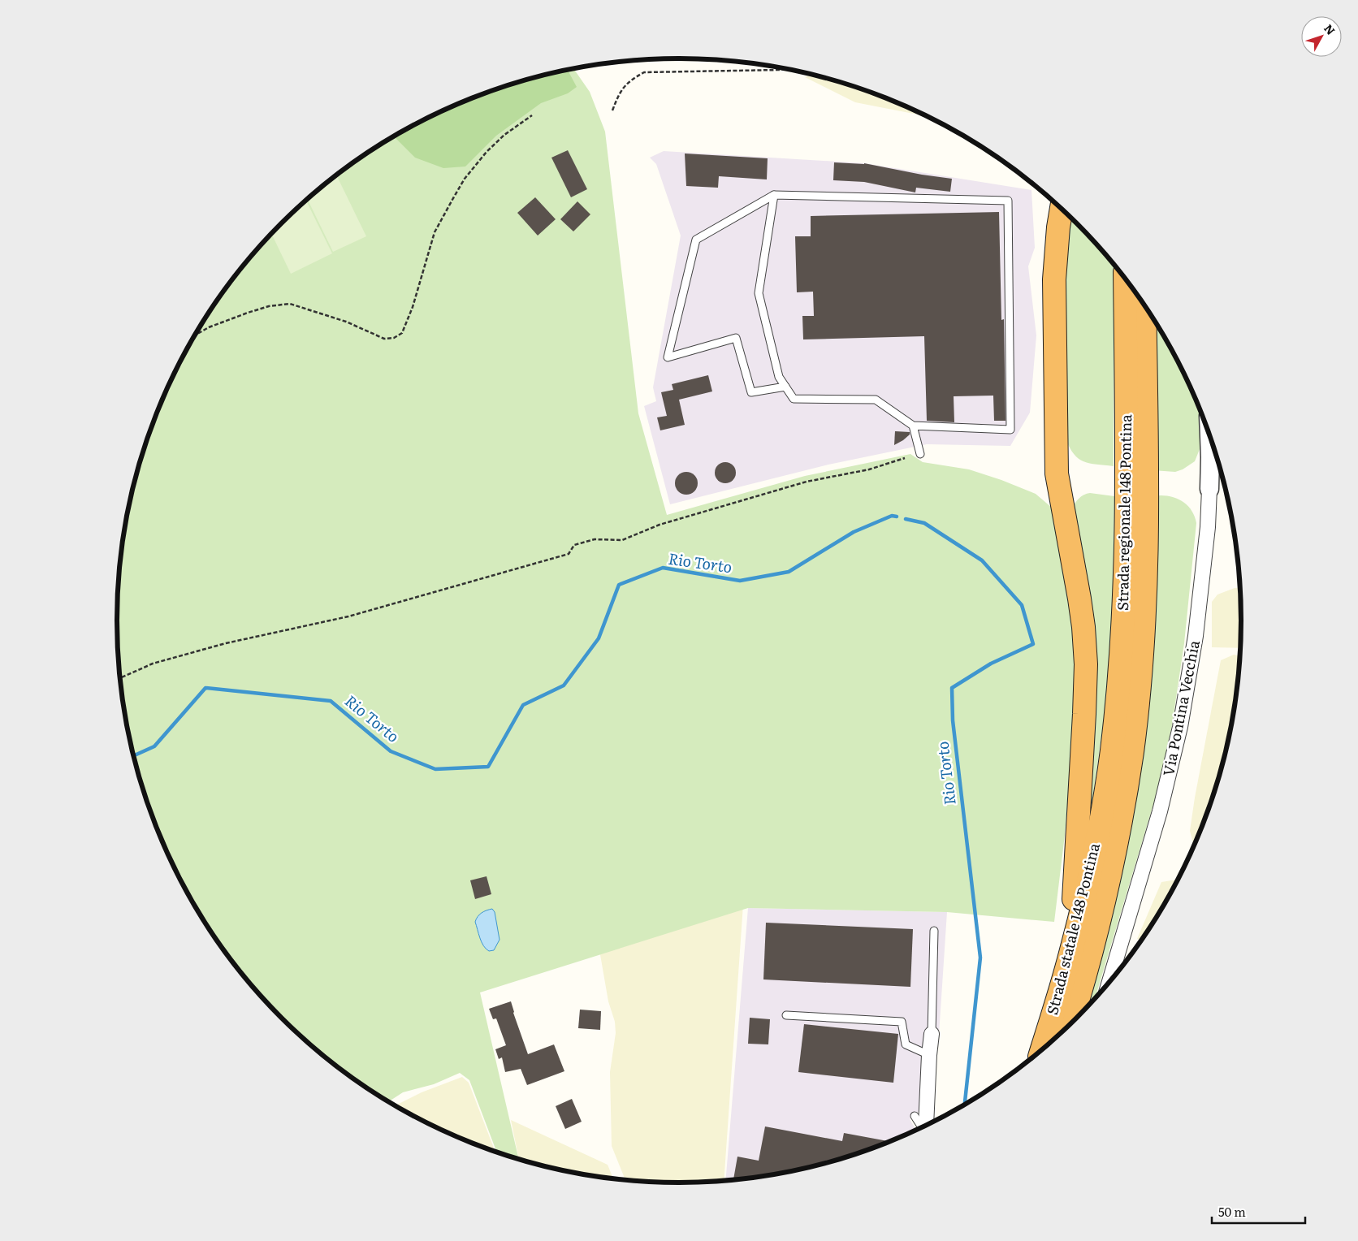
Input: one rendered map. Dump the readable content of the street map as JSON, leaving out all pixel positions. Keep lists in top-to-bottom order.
{
  "streets": {
    "highway": ["Strada regionale 148 Pontina", "Strada statale 148 Pontina"],
    "street": ["Via Pontina Vecchia"]
  },
  "crossings": [
    ["Strada regionale 148 Pontina", "Strada statale 148 Pontina"]
  ],
  "water": ["Rio Torto"],
  "scale_bar": "50 m",
  "north": "top right"
}
